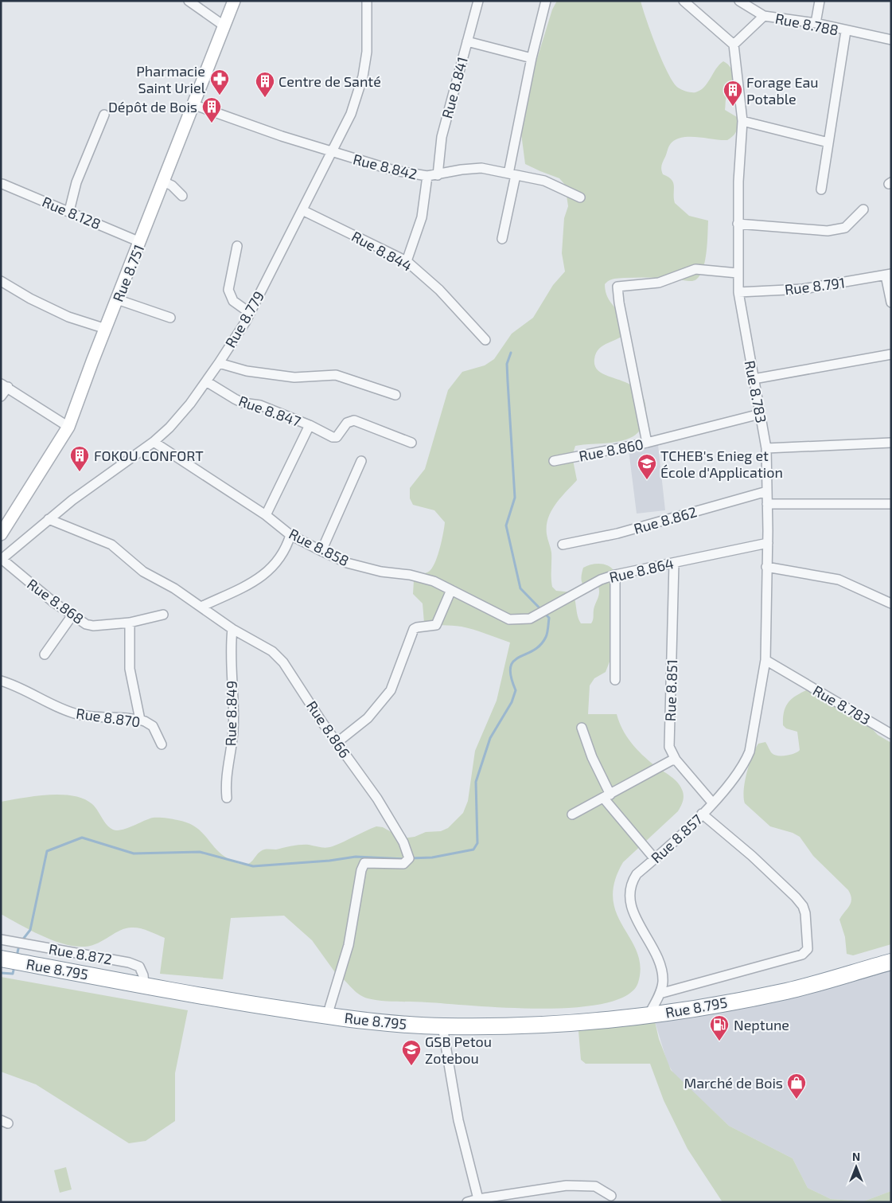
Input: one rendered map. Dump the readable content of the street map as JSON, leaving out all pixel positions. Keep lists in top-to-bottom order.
{
  "streets": {
    "highway": ["Rue 8.795"],
    "main road": ["Rue 8.751"],
    "street": [
      "Rue 8.788",
      "Rue 8.841",
      "Rue 8.842",
      "Rue 8.128",
      "Rue 8.844",
      "Rue 8.791",
      "Rue 8.779",
      "Rue 8.783",
      "Rue 8.847",
      "Rue 8.860",
      "Rue 8.862",
      "Rue 8.858",
      "Rue 8.864",
      "Rue 8.868",
      "Rue 8.851",
      "Rue 8.849",
      "Rue 8.870",
      "Rue 8.866",
      "Rue 8.857",
      "Rue 8.872"
    ]
  },
  "crossings": [
    ["Rue 8.788", "Rue 8.783"],
    ["Rue 8.841", "Rue 8.842"],
    ["Rue 8.842", "Rue 8.751"],
    ["Rue 8.842", "Rue 8.779"],
    ["Rue 8.128", "Rue 8.751"],
    ["Rue 8.844", "Rue 8.779"],
    ["Rue 8.791", "Rue 8.783"],
    ["Rue 8.779", "Rue 8.847"],
    ["Rue 8.779", "Rue 8.858"],
    ["Rue 8.779", "Rue 8.868"],
    ["Rue 8.779", "Rue 8.866"],
    ["Rue 8.783", "Rue 8.860"],
    ["Rue 8.783", "Rue 8.862"],
    ["Rue 8.783", "Rue 8.864"],
    ["Rue 8.783", "Rue 8.857"],
    ["Rue 8.847", "Rue 8.858"],
    ["Rue 8.858", "Rue 8.864"],
    ["Rue 8.864", "Rue 8.851"],
    ["Rue 8.851", "Rue 8.857"],
    ["Rue 8.849", "Rue 8.866"],
    ["Rue 8.866", "Rue 8.795"],
    ["Rue 8.857", "Rue 8.795"],
    ["Rue 8.872", "Rue 8.795"]
  ],
  "places": {
    "pharmacy": ["Pharmacie Saint Uriel"],
    "building": [
      "Centre de Santé",
      "Forage Eau Potable",
      "Dépôt de Bois",
      "FOKOU CONFORT"
    ],
    "school or university": ["TCHEB's Enieg et École d'Application", "GSB Petou Zotebou"],
    "fuel station": ["Neptune"],
    "shop": ["Marché de Bois"]
  },
  "north": "top"
}
